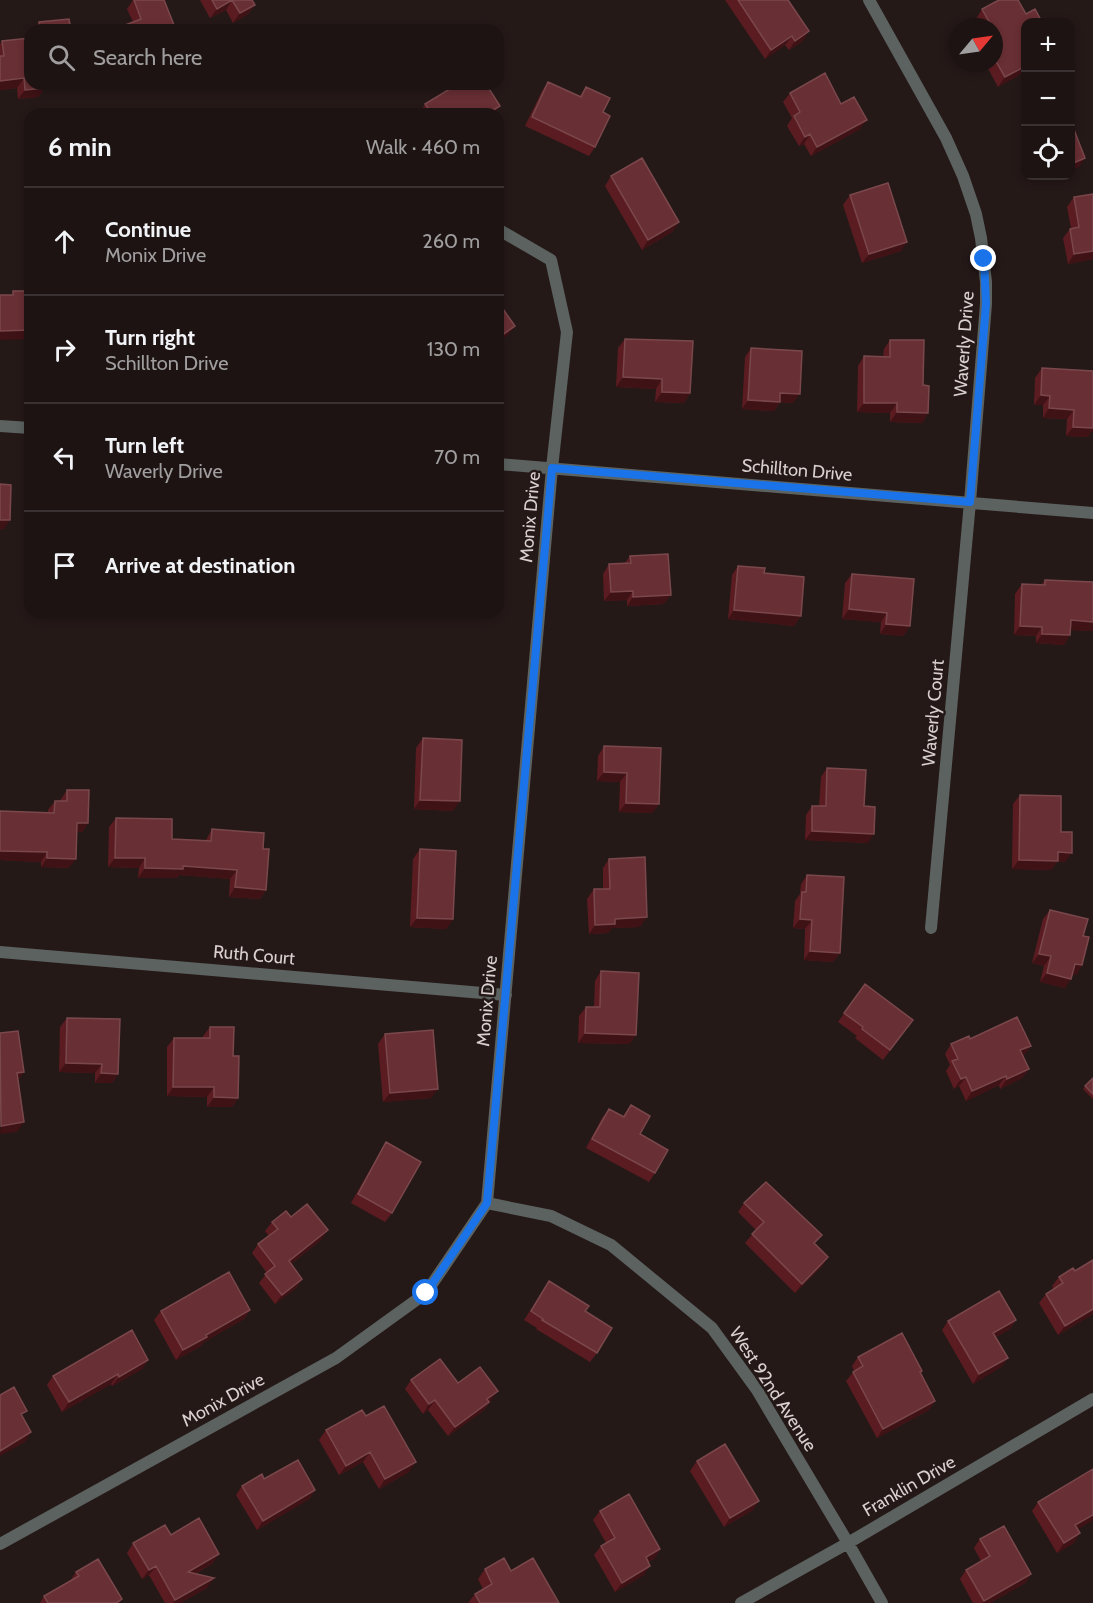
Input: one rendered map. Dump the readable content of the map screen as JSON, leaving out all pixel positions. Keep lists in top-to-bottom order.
{
  "streets": {
    "street": [
      "Waverly Drive",
      "Schillton Drive",
      "Monix Drive",
      "Waverly Court",
      "Ruth Court",
      "West 92nd Avenue",
      "Franklin Drive"
    ]
  },
  "crossings": [
    ["Waverly Drive", "Schillton Drive"],
    ["Waverly Drive", "Waverly Court"],
    ["Schillton Drive", "Monix Drive"],
    ["Schillton Drive", "Waverly Court"],
    ["Monix Drive", "Ruth Court"],
    ["Monix Drive", "West 92nd Avenue"],
    ["West 92nd Avenue", "Franklin Drive"]
  ],
  "north": "top right",
  "page": {
    "map_buttons": ["+", "−"],
    "search": "Search here",
    "heading": ["6 min", "Walk · 460 m"],
    "list": [
      ["Continue", "Monix Drive", "260 m"],
      ["Turn right", "Schillton Drive", "130 m"],
      ["Turn left", "Waverly Drive", "70 m"],
      "Arrive at destination"
    ]
  }
}
